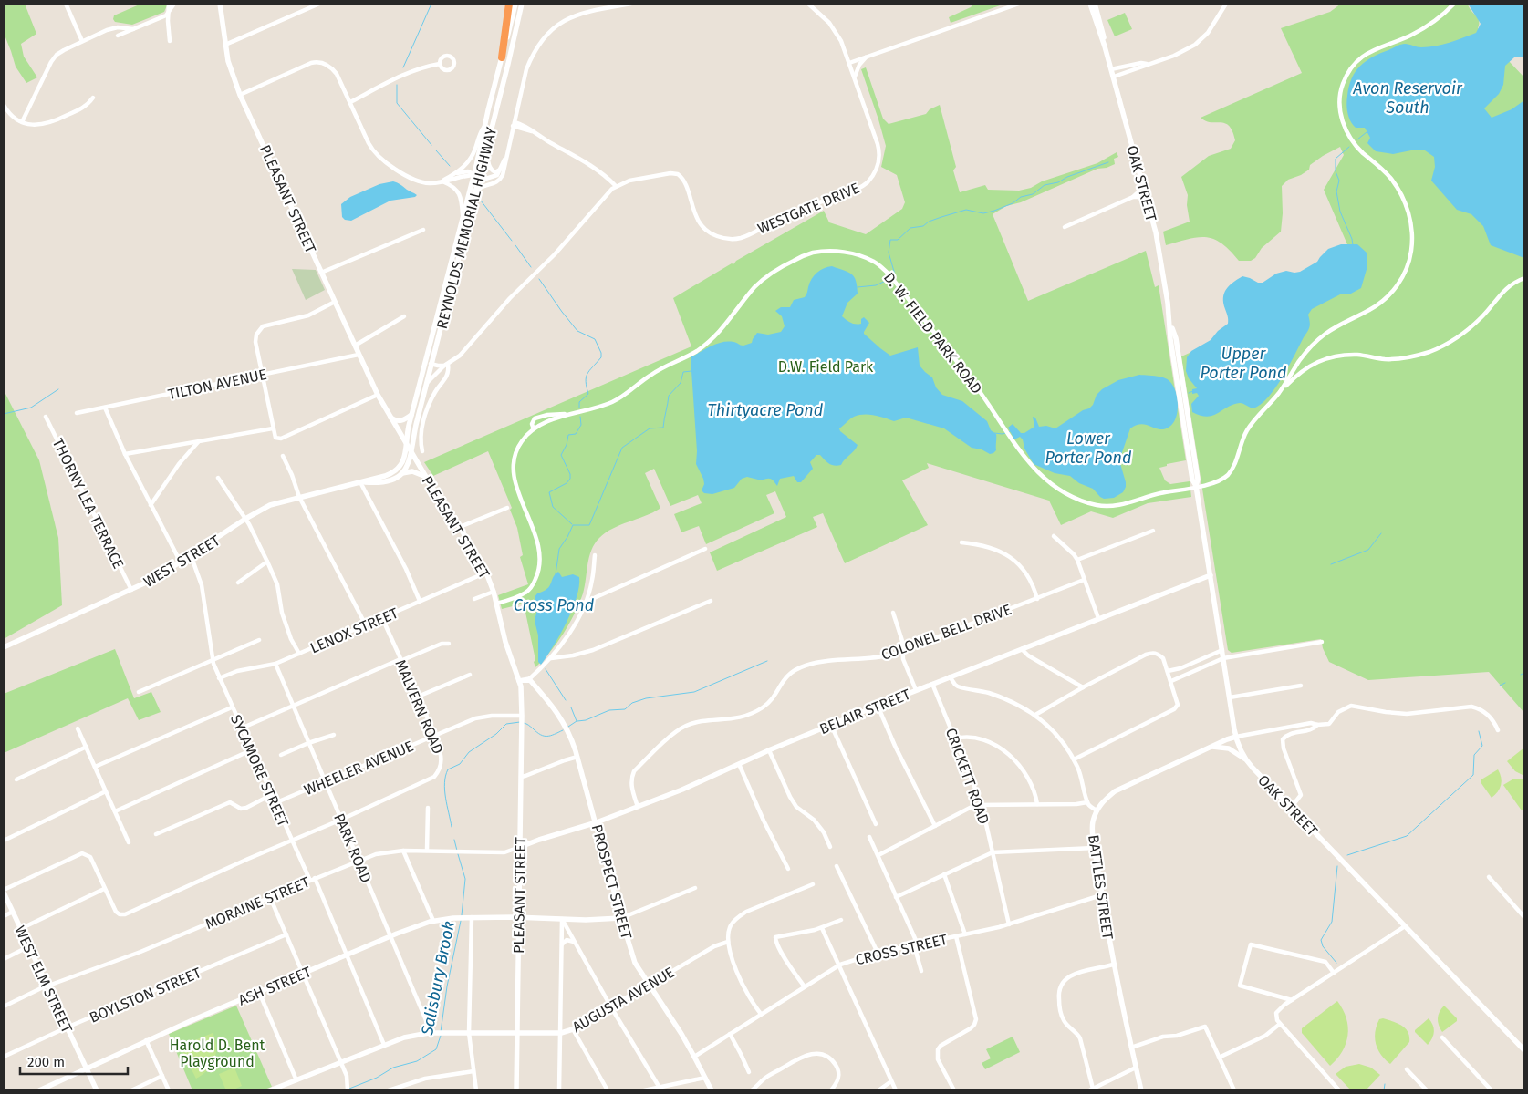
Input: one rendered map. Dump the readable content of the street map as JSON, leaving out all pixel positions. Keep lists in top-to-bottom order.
{
  "streets": {
    "main road": [
      "OAK STREET",
      "PLEASANT STREET",
      "REYNOLDS MEMORIAL HIGHWAY",
      "WEST STREET",
      "BELAIR STREET",
      "PROSPECT STREET",
      "BATTLES STREET",
      "WEST ELM STREET",
      "ASH STREET",
      "AUGUSTA AVENUE"
    ],
    "street": [
      "WESTGATE DRIVE",
      "D. W. FIELD PARK ROAD",
      "TILTON AVENUE",
      "THORNY LEA TERRACE",
      "LENOX STREET",
      "COLONEL BELL DRIVE",
      "MALVERN ROAD",
      "WHEELER AVENUE",
      "SYCAMORE STREET",
      "CRICKETT ROAD",
      "PARK ROAD",
      "MORAINE STREET",
      "CROSS STREET",
      "BOYLSTON STREET"
    ]
  },
  "crossings": [
    ["OAK STREET", "D. W. FIELD PARK ROAD"],
    ["OAK STREET", "BELAIR STREET"],
    ["PLEASANT STREET", "REYNOLDS MEMORIAL HIGHWAY"],
    ["PLEASANT STREET", "D. W. FIELD PARK ROAD"],
    ["PLEASANT STREET", "TILTON AVENUE"],
    ["PLEASANT STREET", "WEST STREET"],
    ["PLEASANT STREET", "LENOX STREET"],
    ["PLEASANT STREET", "BELAIR STREET"],
    ["PLEASANT STREET", "WHEELER AVENUE"],
    ["PLEASANT STREET", "MORAINE STREET"],
    ["PLEASANT STREET", "ASH STREET"],
    ["PLEASANT STREET", "AUGUSTA AVENUE"],
    ["WESTGATE DRIVE", "REYNOLDS MEMORIAL HIGHWAY"],
    ["REYNOLDS MEMORIAL HIGHWAY", "WEST STREET"],
    ["THORNY LEA TERRACE", "WEST STREET"],
    ["WEST STREET", "SYCAMORE STREET"],
    ["LENOX STREET", "MALVERN ROAD"],
    ["LENOX STREET", "SYCAMORE STREET"],
    ["LENOX STREET", "PARK ROAD"],
    ["COLONEL BELL DRIVE", "BELAIR STREET"],
    ["MALVERN ROAD", "WHEELER AVENUE"],
    ["MALVERN ROAD", "SYCAMORE STREET"],
    ["MALVERN ROAD", "PARK ROAD"],
    ["BELAIR STREET", "CRICKETT ROAD"],
    ["BELAIR STREET", "PROSPECT STREET"],
    ["BELAIR STREET", "MORAINE STREET"],
    ["WHEELER AVENUE", "SYCAMORE STREET"],
    ["WHEELER AVENUE", "PARK ROAD"],
    ["SYCAMORE STREET", "MORAINE STREET"],
    ["SYCAMORE STREET", "ASH STREET"],
    ["SYCAMORE STREET", "AUGUSTA AVENUE"],
    ["CRICKETT ROAD", "CROSS STREET"],
    ["PARK ROAD", "MORAINE STREET"],
    ["PARK ROAD", "ASH STREET"],
    ["PARK ROAD", "AUGUSTA AVENUE"],
    ["PROSPECT STREET", "CROSS STREET"],
    ["PROSPECT STREET", "ASH STREET"],
    ["PROSPECT STREET", "AUGUSTA AVENUE"],
    ["BATTLES STREET", "CROSS STREET"],
    ["MORAINE STREET", "WEST ELM STREET"],
    ["WEST ELM STREET", "ASH STREET"],
    ["WEST ELM STREET", "BOYLSTON STREET"]
  ],
  "water": [
    "Avon Reservoir South",
    "Upper Porter Pond",
    "Thirtyacre Pond",
    "Lower Porter Pond",
    "Cross Pond",
    "Salisbury Brook"
  ],
  "parks": ["D.W. Field Park", "Harold D. Bent Playground"],
  "scale_bar": "200 m"
}
